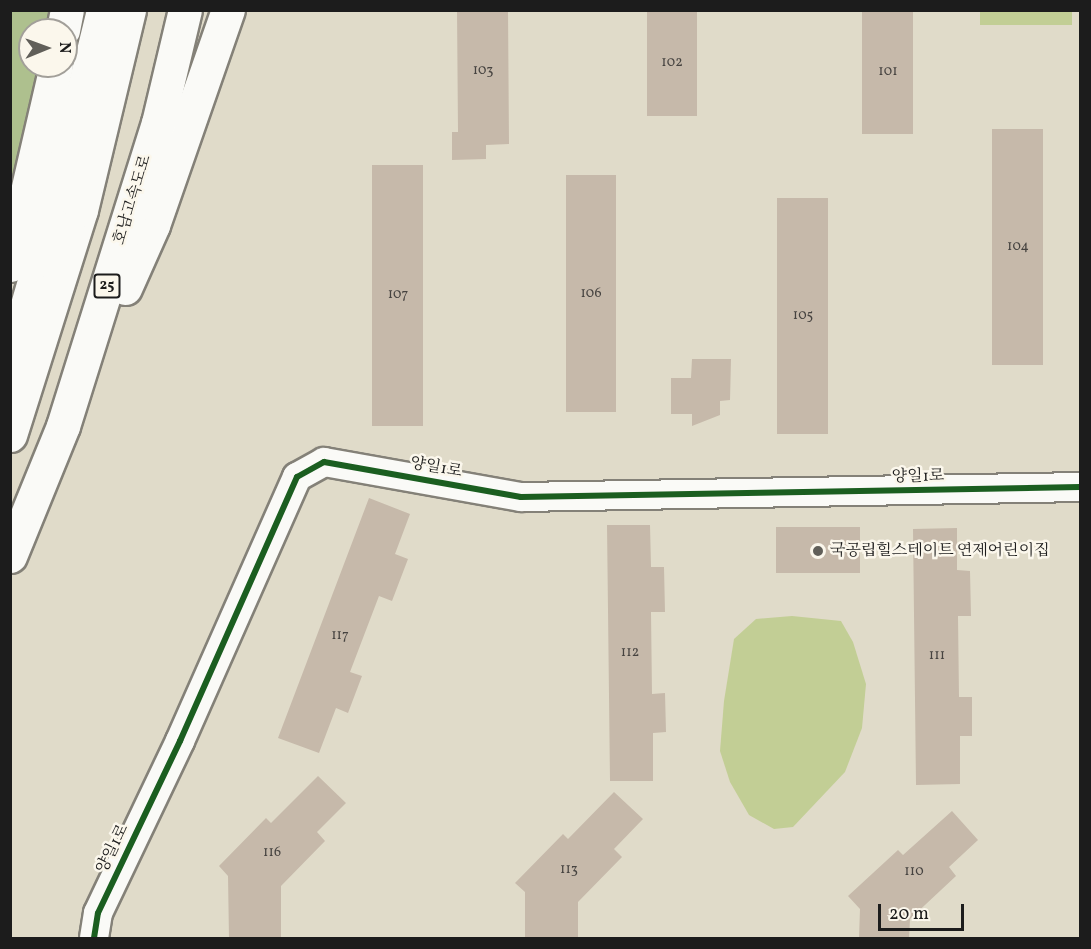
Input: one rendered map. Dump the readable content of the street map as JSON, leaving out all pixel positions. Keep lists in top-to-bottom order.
{
  "streets": {
    "highway": ["호남고속도로", "25"],
    "street": ["양일1로"]
  },
  "places": ["국공립힐스테이트 연제어린이집"],
  "house_numbers": [
    "102",
    "103",
    "101",
    "104",
    "106",
    "107",
    "105",
    "117",
    "112",
    "111",
    "116",
    "113",
    "110"
  ],
  "scale_bar": "20 m",
  "north": "right"
}
